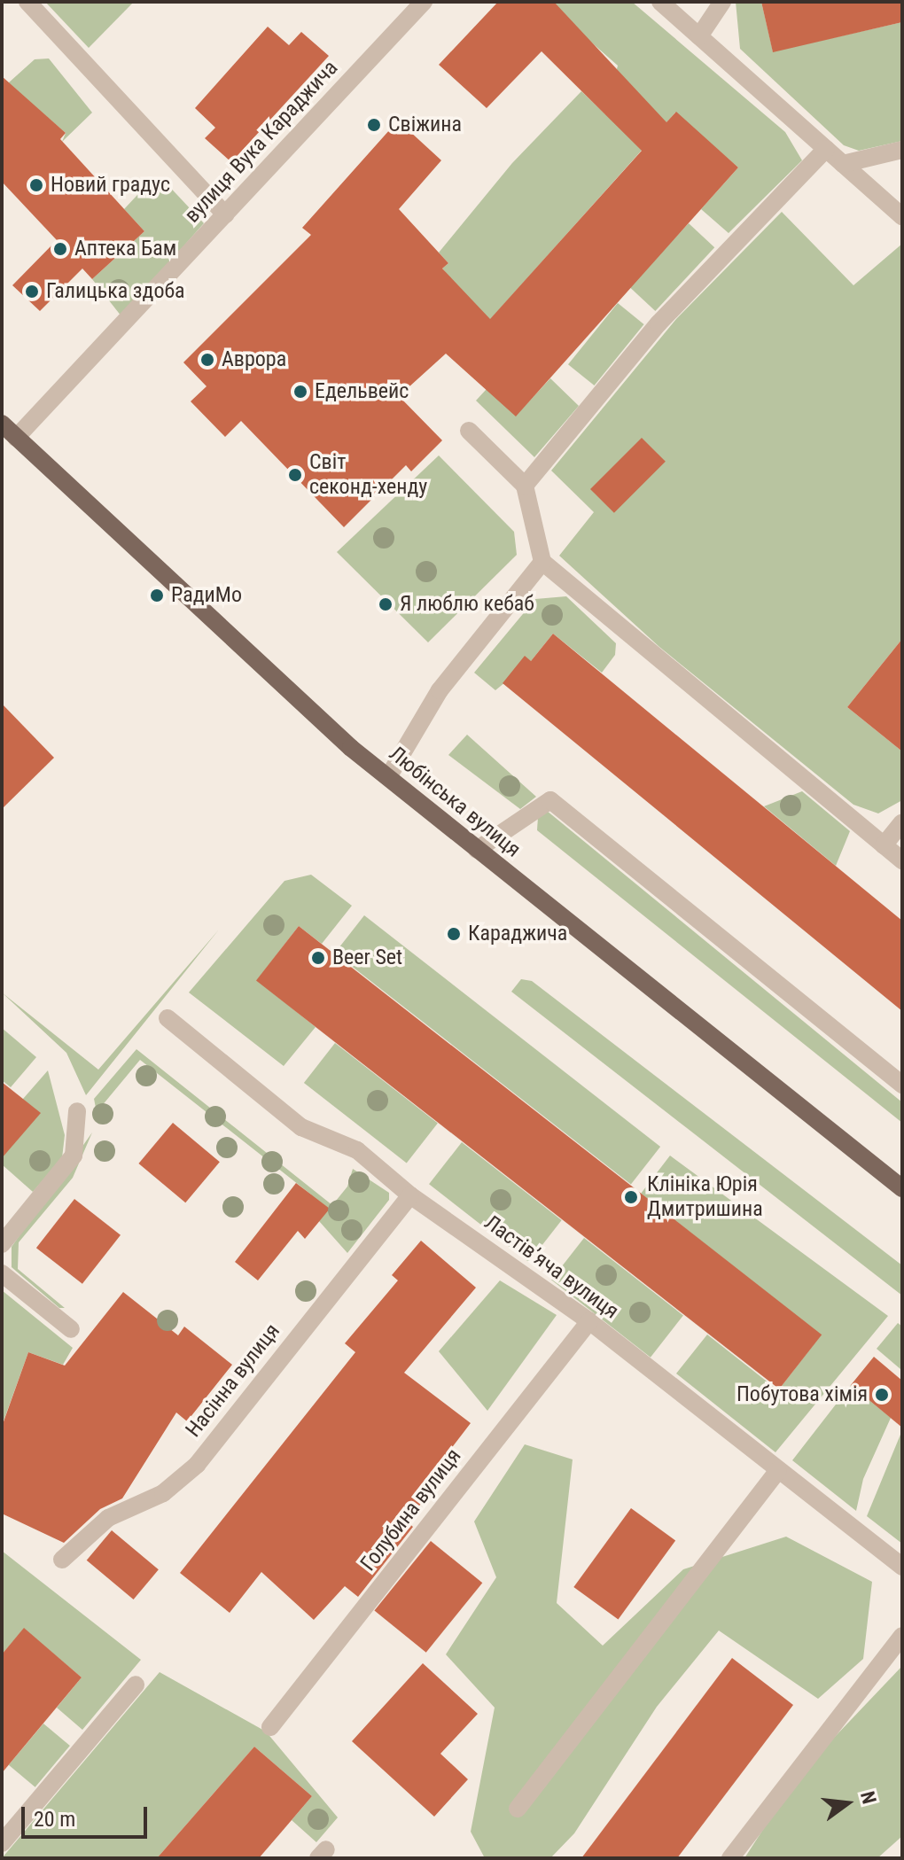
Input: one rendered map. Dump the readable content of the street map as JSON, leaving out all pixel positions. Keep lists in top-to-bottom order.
{
  "streets": {
    "main road": ["Любінська вулиця"],
    "street": [
      "вулиця Вука Караджича",
      "Ластівʼяча вулиця",
      "Насінна вулиця",
      "Голубина вулиця"
    ]
  },
  "crossings": [
    ["вулиця Вука Караджича", "Любінська вулиця"],
    ["Ластівʼяча вулиця", "Насінна вулиця"],
    ["Ластівʼяча вулиця", "Голубина вулиця"]
  ],
  "places": [
    "Свіжина",
    "Новий градус",
    "Аптека Бам",
    "Галицька здоба",
    "Аврора",
    "Едельвейс",
    "Світ секонд-хенду",
    "РадиМо",
    "Я люблю кебаб",
    "Караджича",
    "Beer Set",
    "Клініка Юрія Дмитришина",
    "Побутова хімія"
  ],
  "scale_bar": "20 m",
  "north": "right"
}
